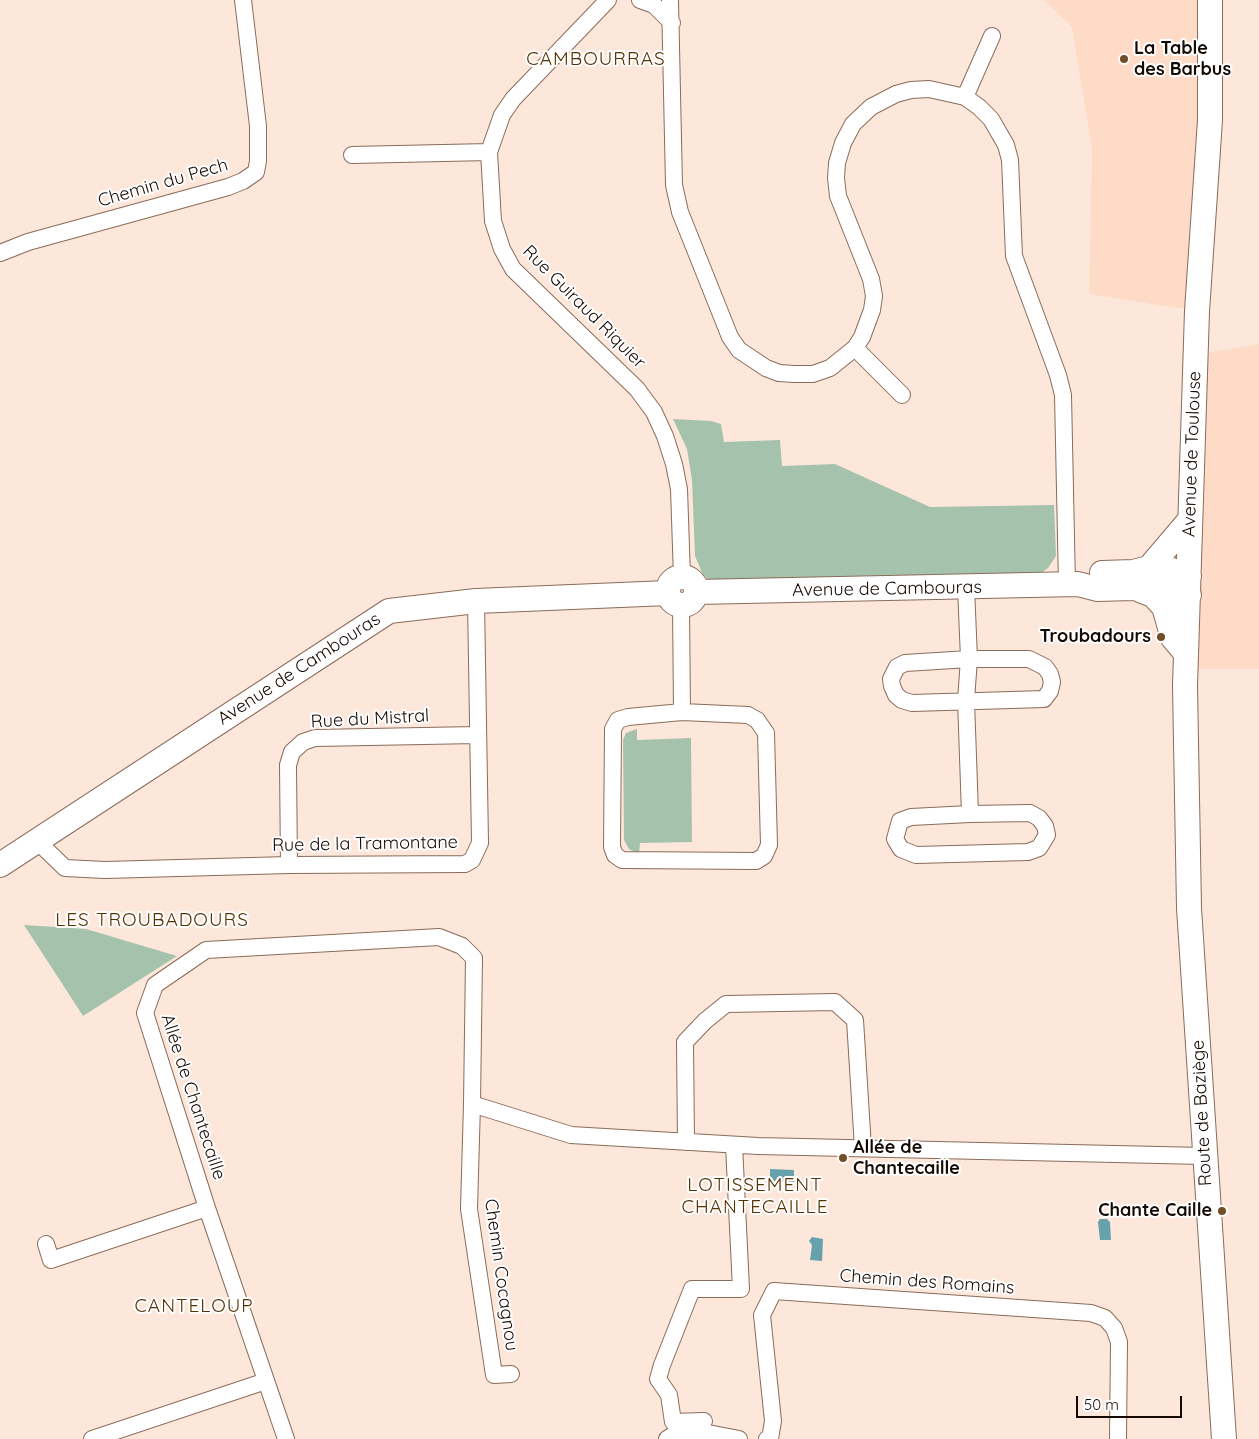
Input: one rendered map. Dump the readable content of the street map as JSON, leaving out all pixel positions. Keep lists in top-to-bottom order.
{
  "streets": {
    "street": [
      "Chemin du Pech",
      "Rue Guiraud Riquier",
      "Avenue de Toulouse",
      "Avenue de Cambouras",
      "Rue du Mistral",
      "Rue de la Tramontane",
      "Allée de Chantecaille",
      "Route de Baziège",
      "Chemin Cocagnou",
      "Chemin des Romains"
    ]
  },
  "crossings": [
    ["Rue Guiraud Riquier", "Avenue de Cambouras"],
    ["Avenue de Toulouse", "Route de Baziège"],
    ["Avenue de Cambouras", "Rue de la Tramontane"],
    ["Rue du Mistral", "Rue de la Tramontane"],
    ["Allée de Chantecaille", "Chemin Cocagnou"]
  ],
  "districts": [
    "CAMBOURRAS",
    "LES TROUBADOURS",
    "LOTISSEMENT CHANTECAILLE",
    "CANTELOUP"
  ],
  "places": [
    "La Table des Barbus",
    "Troubadours",
    "Allée de Chantecaille",
    "Chante Caille"
  ],
  "scale_bar": "50 m"
}
